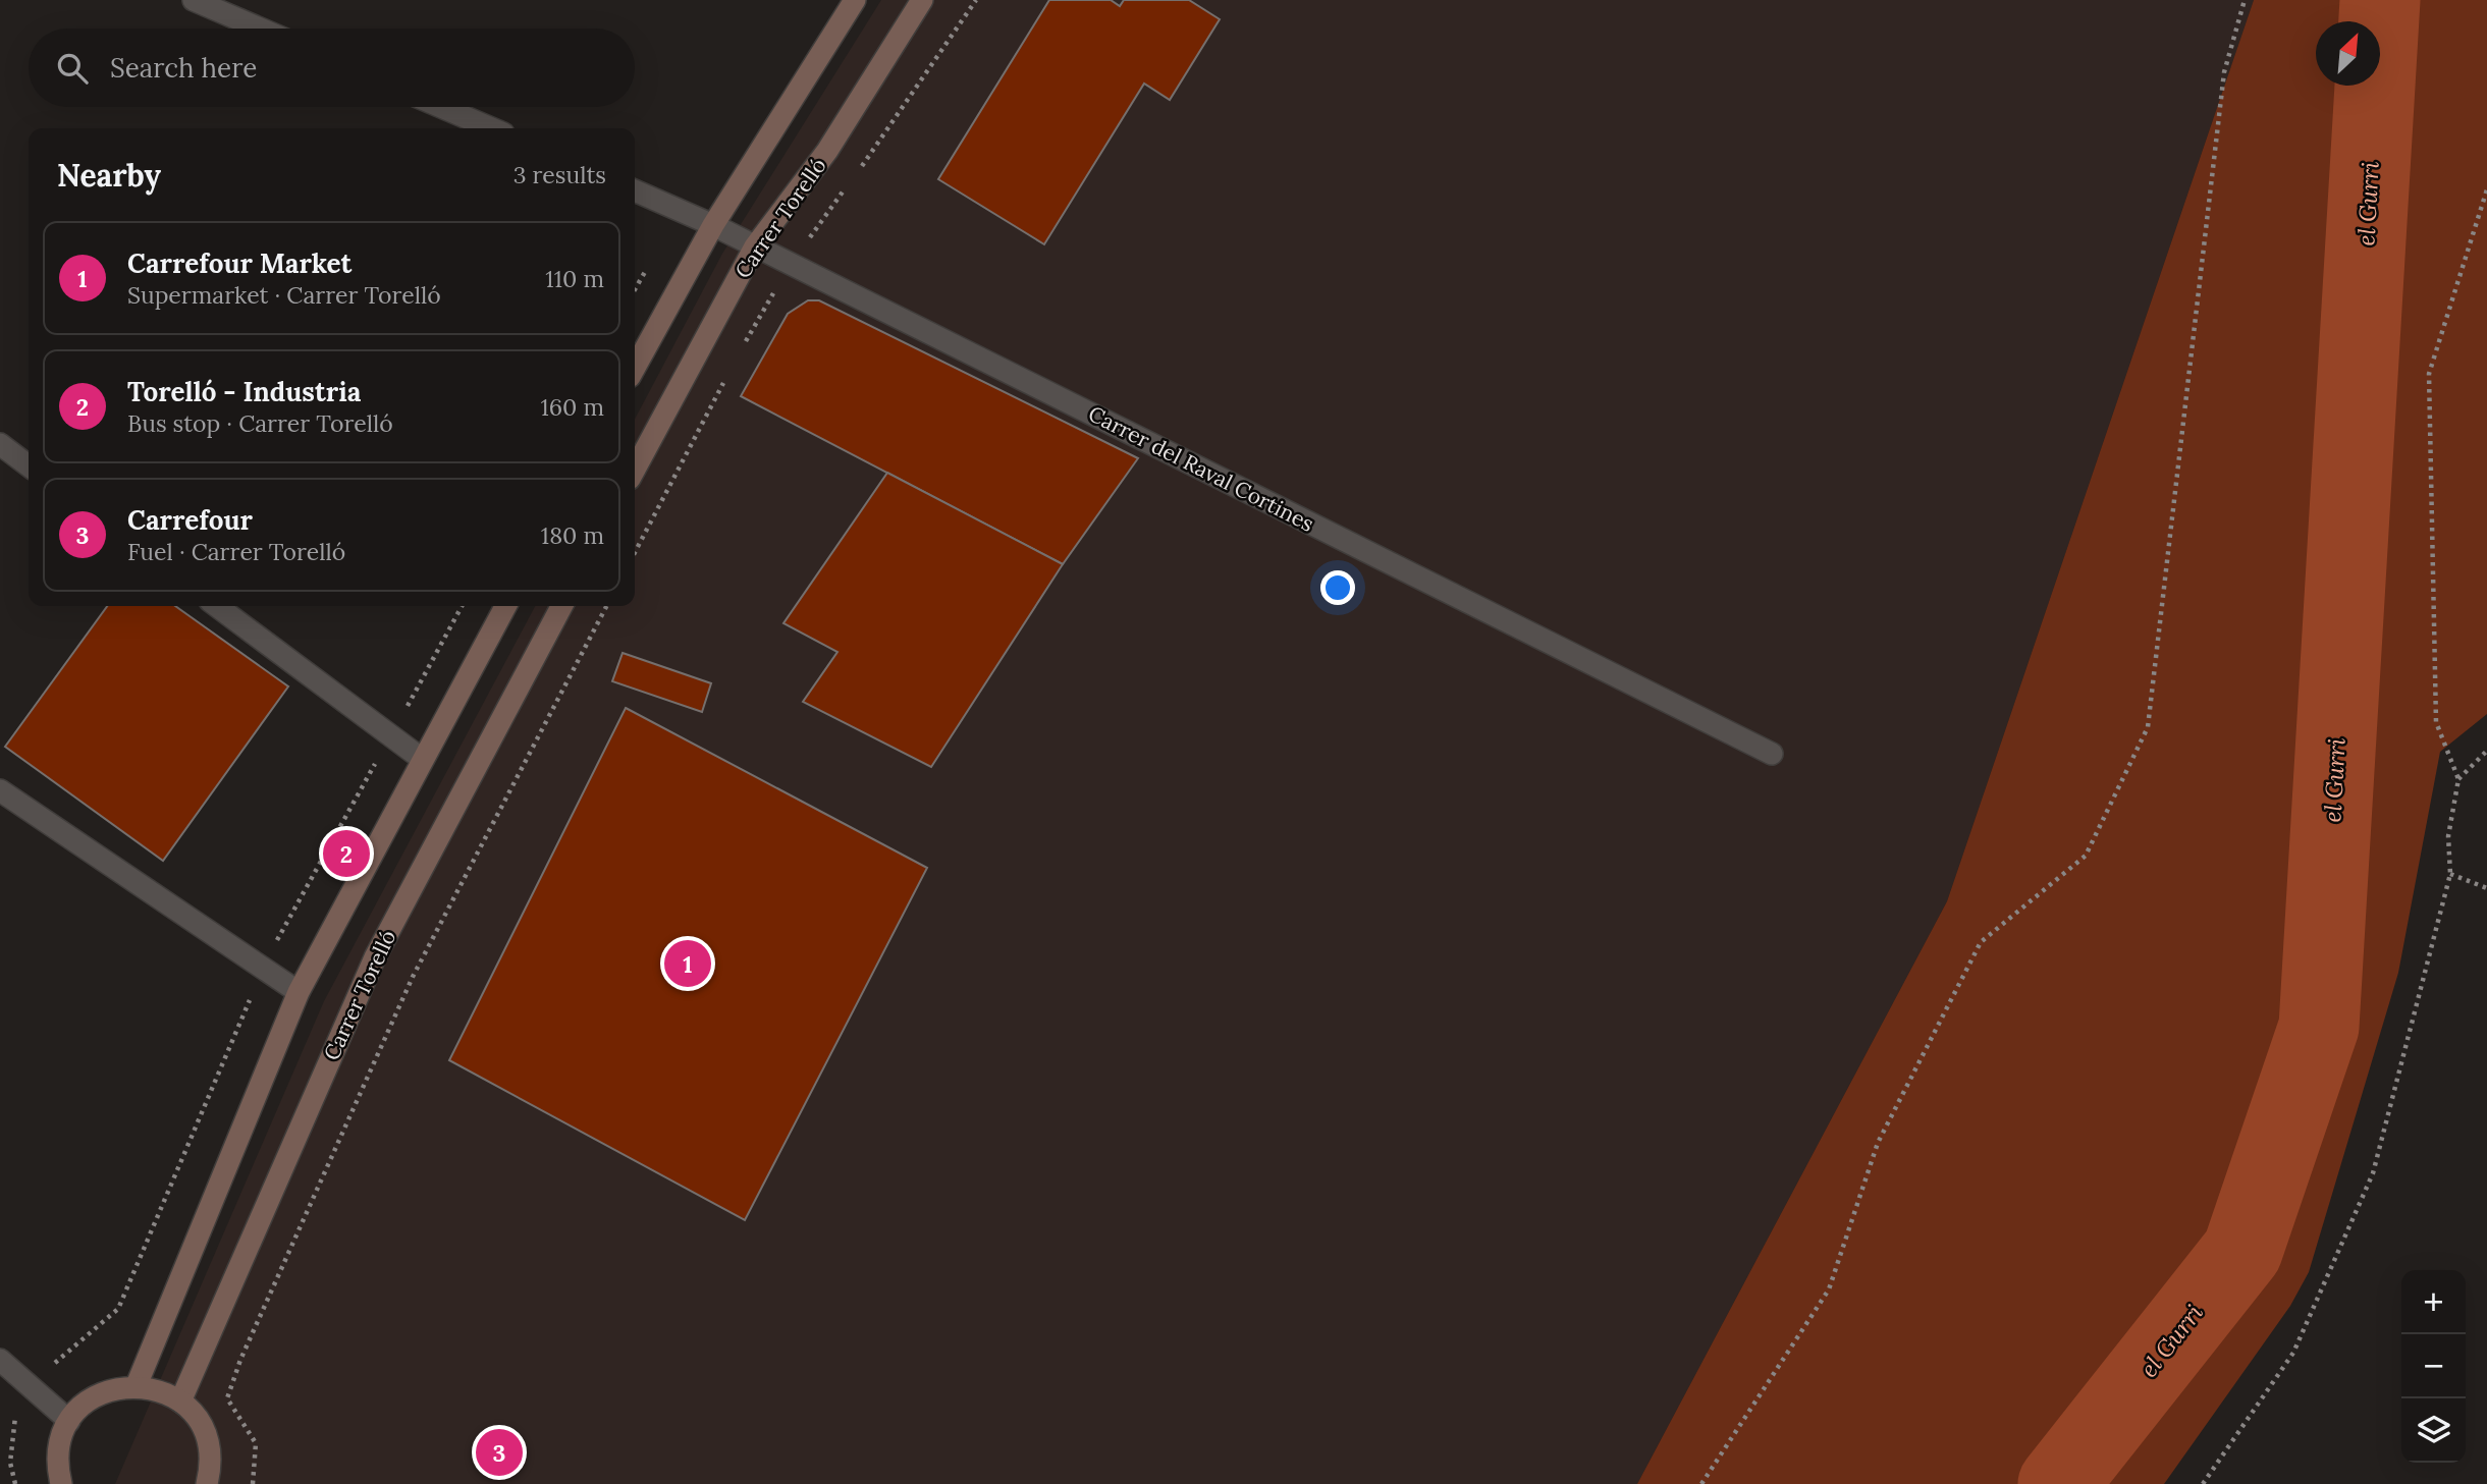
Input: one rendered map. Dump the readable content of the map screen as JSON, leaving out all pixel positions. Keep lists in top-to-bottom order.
{
  "streets": {
    "street": ["Carrer Torelló", "Carrer del Raval Cortines"]
  },
  "crossings": [
    ["Carrer Torelló", "Carrer del Raval Cortines"]
  ],
  "water": ["el Gurri"],
  "north": "top right",
  "page": {
    "search": "Search here",
    "heading": ["Nearby", "3 results"],
    "list": [
      {
        "mark": "1",
        "name": "Carrefour Market",
        "note": "Supermarket · Carrer Torelló",
        "value": "110 m"
      },
      {
        "mark": "2",
        "name": "Torelló - Industria",
        "note": "Bus stop · Carrer Torelló",
        "value": "160 m"
      },
      {
        "mark": "3",
        "name": "Carrefour",
        "note": "Fuel · Carrer Torelló",
        "value": "180 m"
      }
    ],
    "pins": ["2", "1", "3"],
    "map_buttons": ["+", "−"]
  }
}
